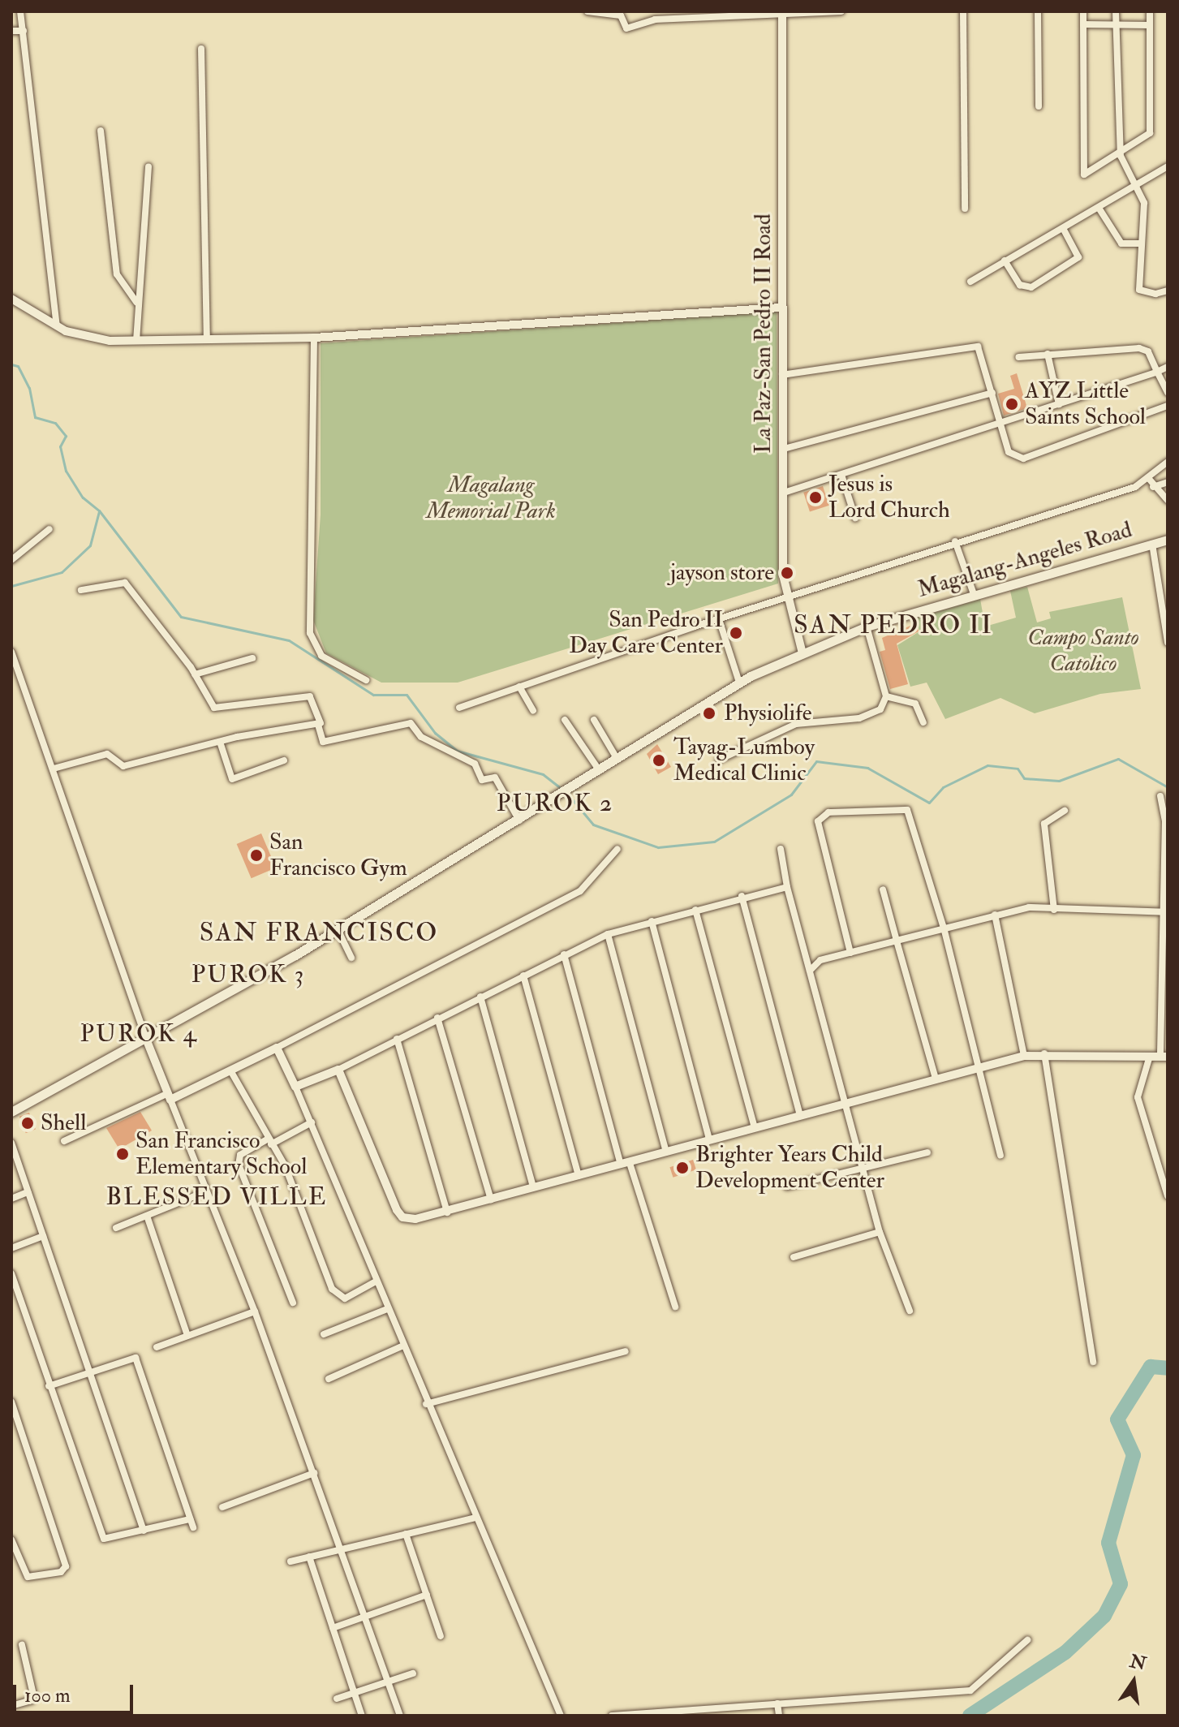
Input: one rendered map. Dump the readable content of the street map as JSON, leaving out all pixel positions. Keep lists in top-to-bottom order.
{
  "streets": {
    "main road": ["Magalang-Angeles Road"],
    "street": ["La Paz-San Pedro II Road"]
  },
  "crossings": [
    ["La Paz-San Pedro II Road", "Magalang-Angeles Road"]
  ],
  "districts": [
    "SAN PEDRO II",
    "PUROK 2",
    "SAN FRANCISCO",
    "PUROK 3",
    "PUROK 4",
    "BLESSED VILLE"
  ],
  "parks": ["Magalang Memorial Park", "Campo Santo Catolico"],
  "places": [
    "AYZ Little Saints School",
    "Jesus is Lord Church",
    "jayson store",
    "San Pedro II Day Care Center",
    "Physiolife",
    "Tayag-Lumboy Medical Clinic",
    "San Francisco Gym",
    "Shell",
    "San Francisco Elementary School",
    "Brighter Years Child Development Center"
  ],
  "scale_bar": "100 m",
  "north": "top"
}
